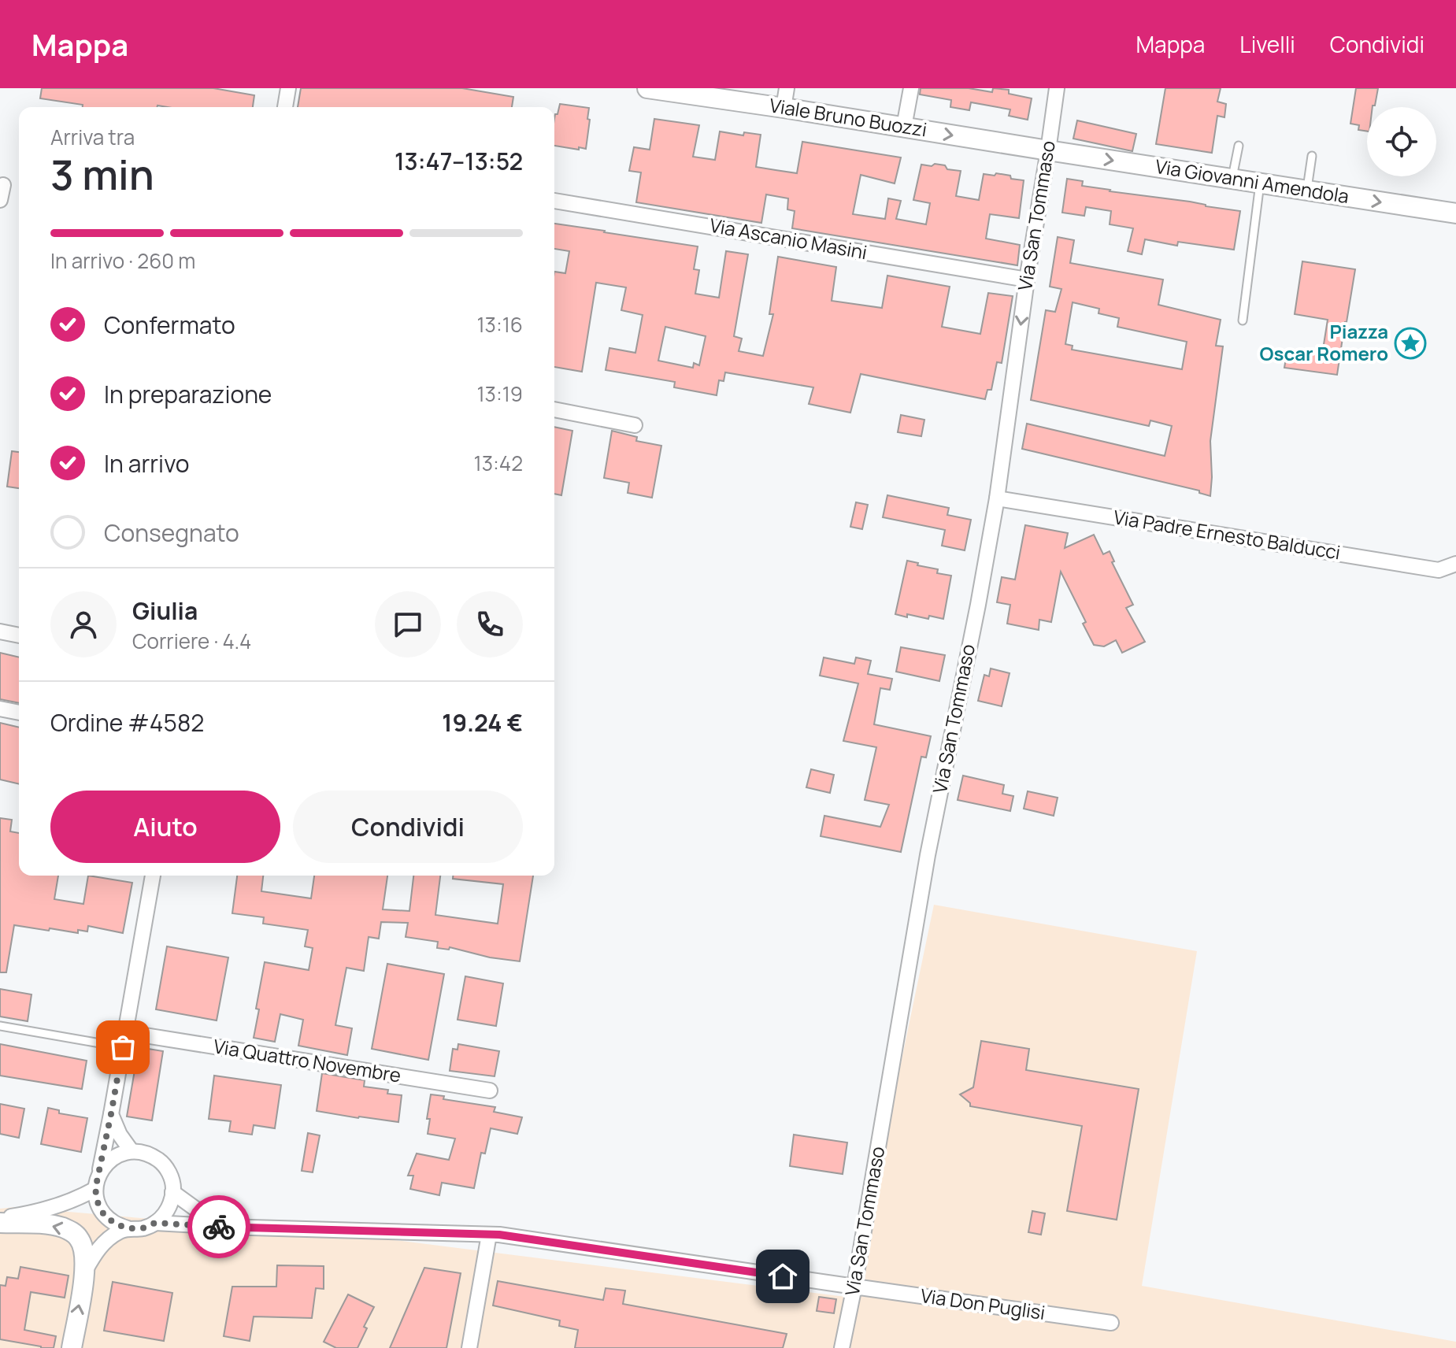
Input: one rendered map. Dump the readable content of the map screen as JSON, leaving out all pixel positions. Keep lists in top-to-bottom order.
{
  "streets": {
    "main road": ["Viale Bruno Buozzi", "Via Giovanni Amendola"],
    "street": [
      "Via San Tommaso",
      "Via Ascanio Masini",
      "Via Padre Ernesto Balducci",
      "Via Quattro Novembre",
      "Via Don Puglisi"
    ]
  },
  "crossings": [
    ["Viale Bruno Buozzi", "Via Giovanni Amendola"],
    ["Viale Bruno Buozzi", "Via San Tommaso"],
    ["Via Giovanni Amendola", "Via San Tommaso"],
    ["Via San Tommaso", "Via Ascanio Masini"],
    ["Via San Tommaso", "Via Padre Ernesto Balducci"],
    ["Via San Tommaso", "Via Don Puglisi"]
  ],
  "one_way": ["Viale Bruno Buozzi", "Via Giovanni Amendola"],
  "places": {
    "place": ["Piazza Oscar Romero"]
  },
  "page": {
    "header": "Mappa",
    "nav": ["Mappa", "Livelli", "Condividi"],
    "heading": ["3 min", "Arriva tra", "13:47–13:52"],
    "panel": [
      "Giulia",
      "Corriere · 4.4",
      "Ordine #4582",
      "19.24 €"
    ],
    "bar": "In arrivo · 260 m",
    "list": [
      ["Confermato", "13:16"],
      ["In preparazione", "13:19"],
      ["In arrivo", "13:42"],
      "Consegnato"
    ],
    "buttons": ["Aiuto", "Condividi"]
  }
}
